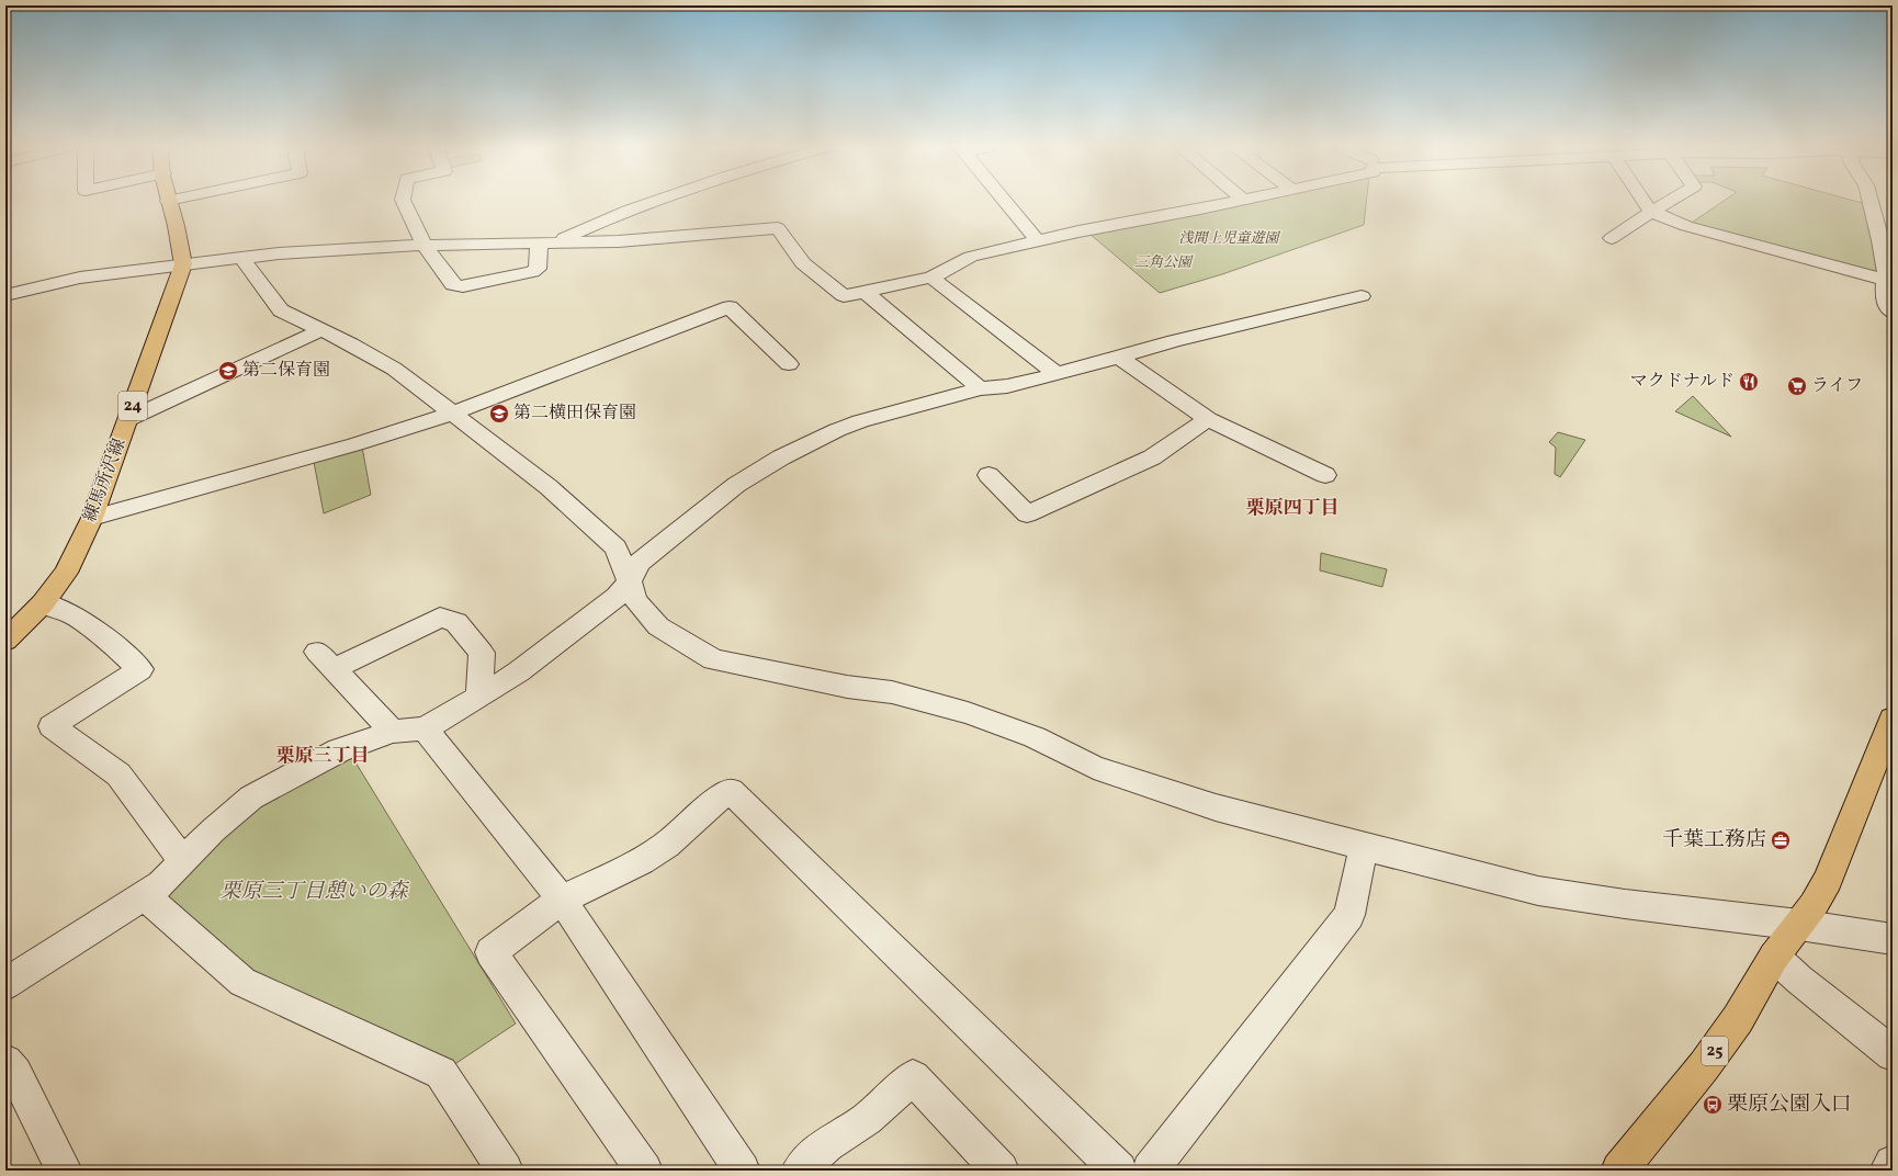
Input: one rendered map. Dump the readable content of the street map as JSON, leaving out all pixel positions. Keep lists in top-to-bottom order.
{
  "streets": {
    "main road": ["24", "練馬所沢線", "25"]
  },
  "districts": ["栗原四丁目", "栗原三丁目"],
  "parks": ["浅間上児童遊園", "三角公園", "栗原三丁目憩いの森"],
  "places": {
    "school or university": ["第二保育園", "第二横田保育園"],
    "restaurant": ["マクドナルド"],
    "supermarket": ["ライフ"],
    "office": ["千葉工務店"],
    "bus stop": ["栗原公園入口"]
  }
}
